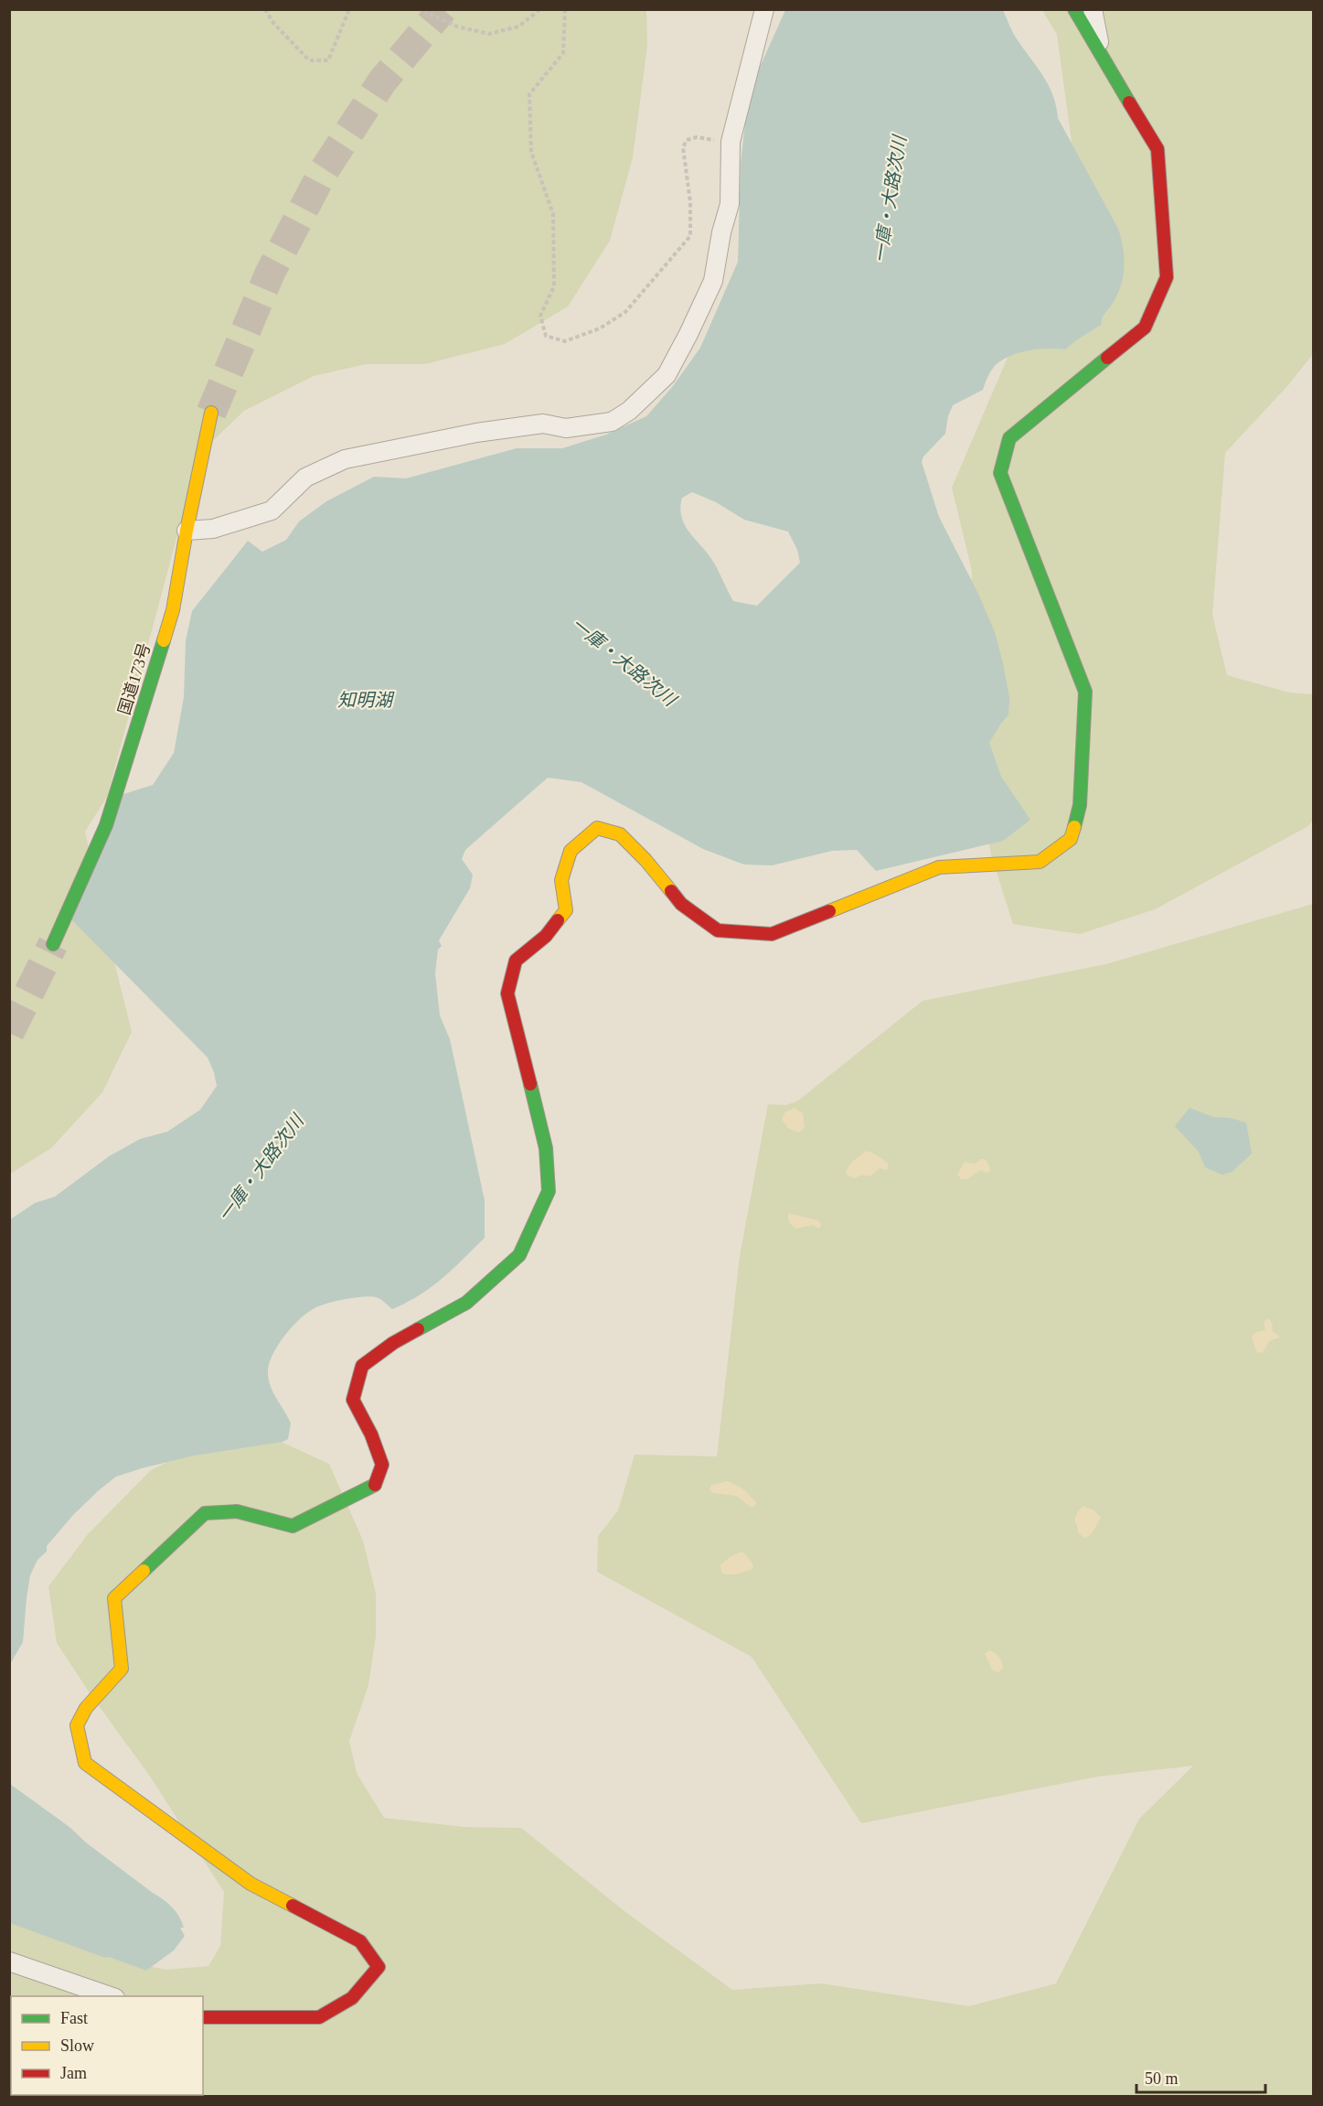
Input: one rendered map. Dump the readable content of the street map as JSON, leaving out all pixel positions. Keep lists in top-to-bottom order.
{
  "streets": {
    "main road": ["国道173号"]
  },
  "water": ["一庫・大路次川", "知明湖"],
  "legend": ["Fast", "Slow", "Jam"],
  "scale_bar": "50 m"
}
